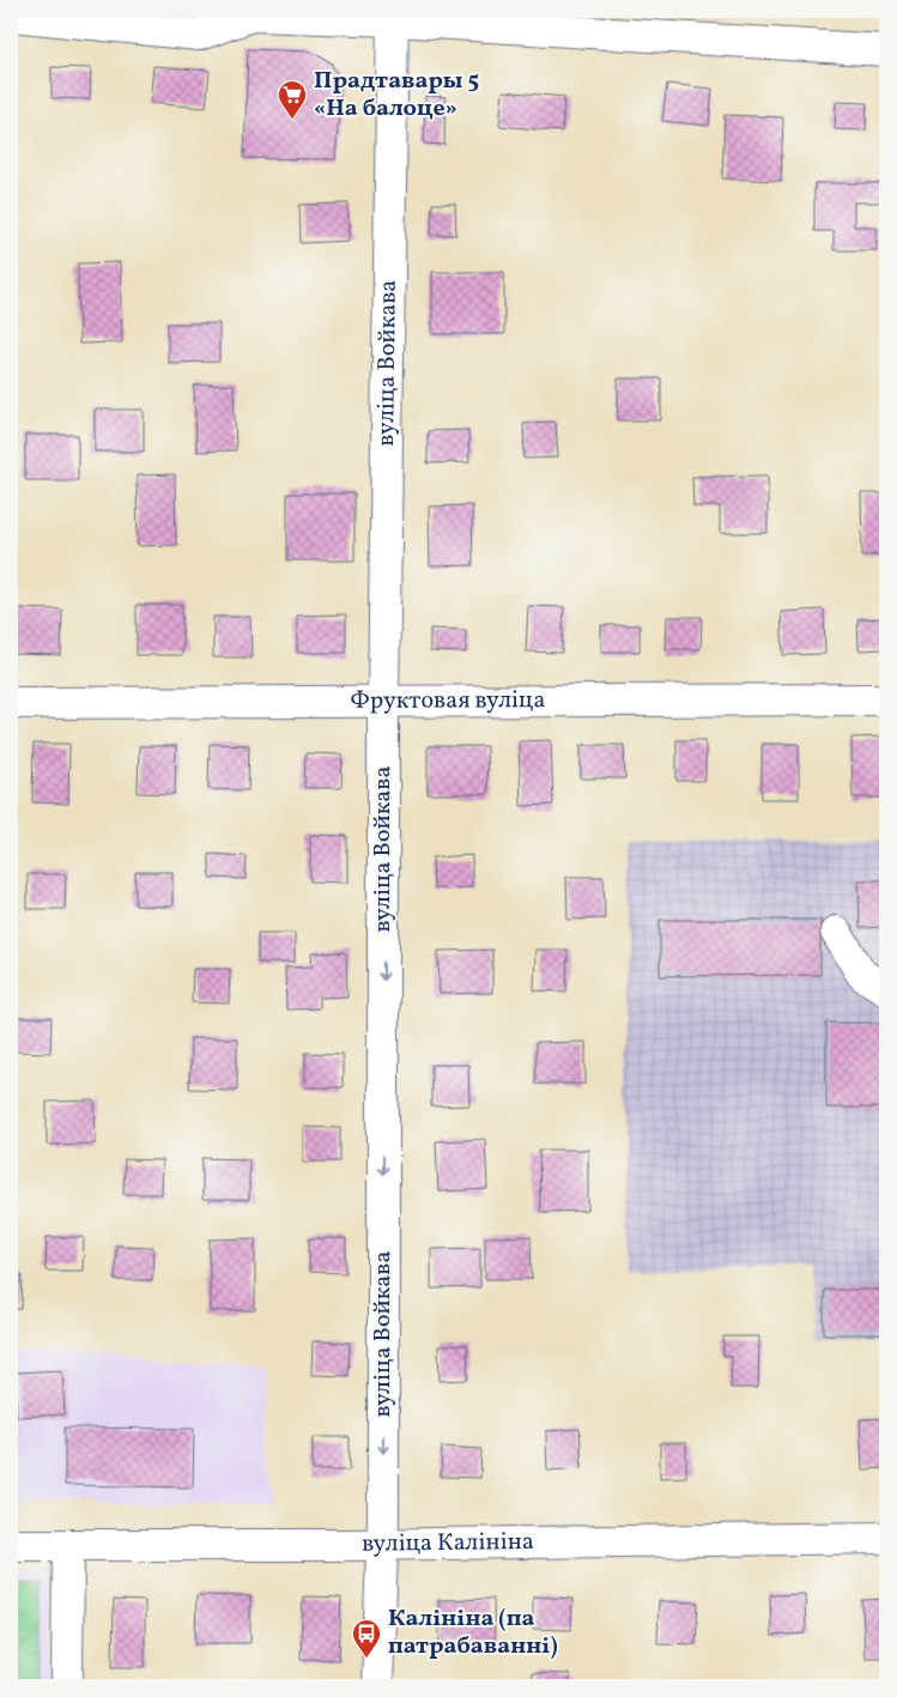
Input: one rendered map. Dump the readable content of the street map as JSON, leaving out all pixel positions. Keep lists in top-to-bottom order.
{
  "streets": {
    "street": ["вуліца Войкава", "Фруктовая вуліца", "вуліца Калініна"]
  },
  "crossings": [
    ["вуліца Войкава", "Фруктовая вуліца"],
    ["вуліца Войкава", "вуліца Калініна"]
  ],
  "one_way": ["вуліца Войкава"],
  "places": {
    "supermarket": ["Прадтавары 5 «На балоце»"],
    "bus stop": ["Калініна (па патрабаванні)"]
  }
}
